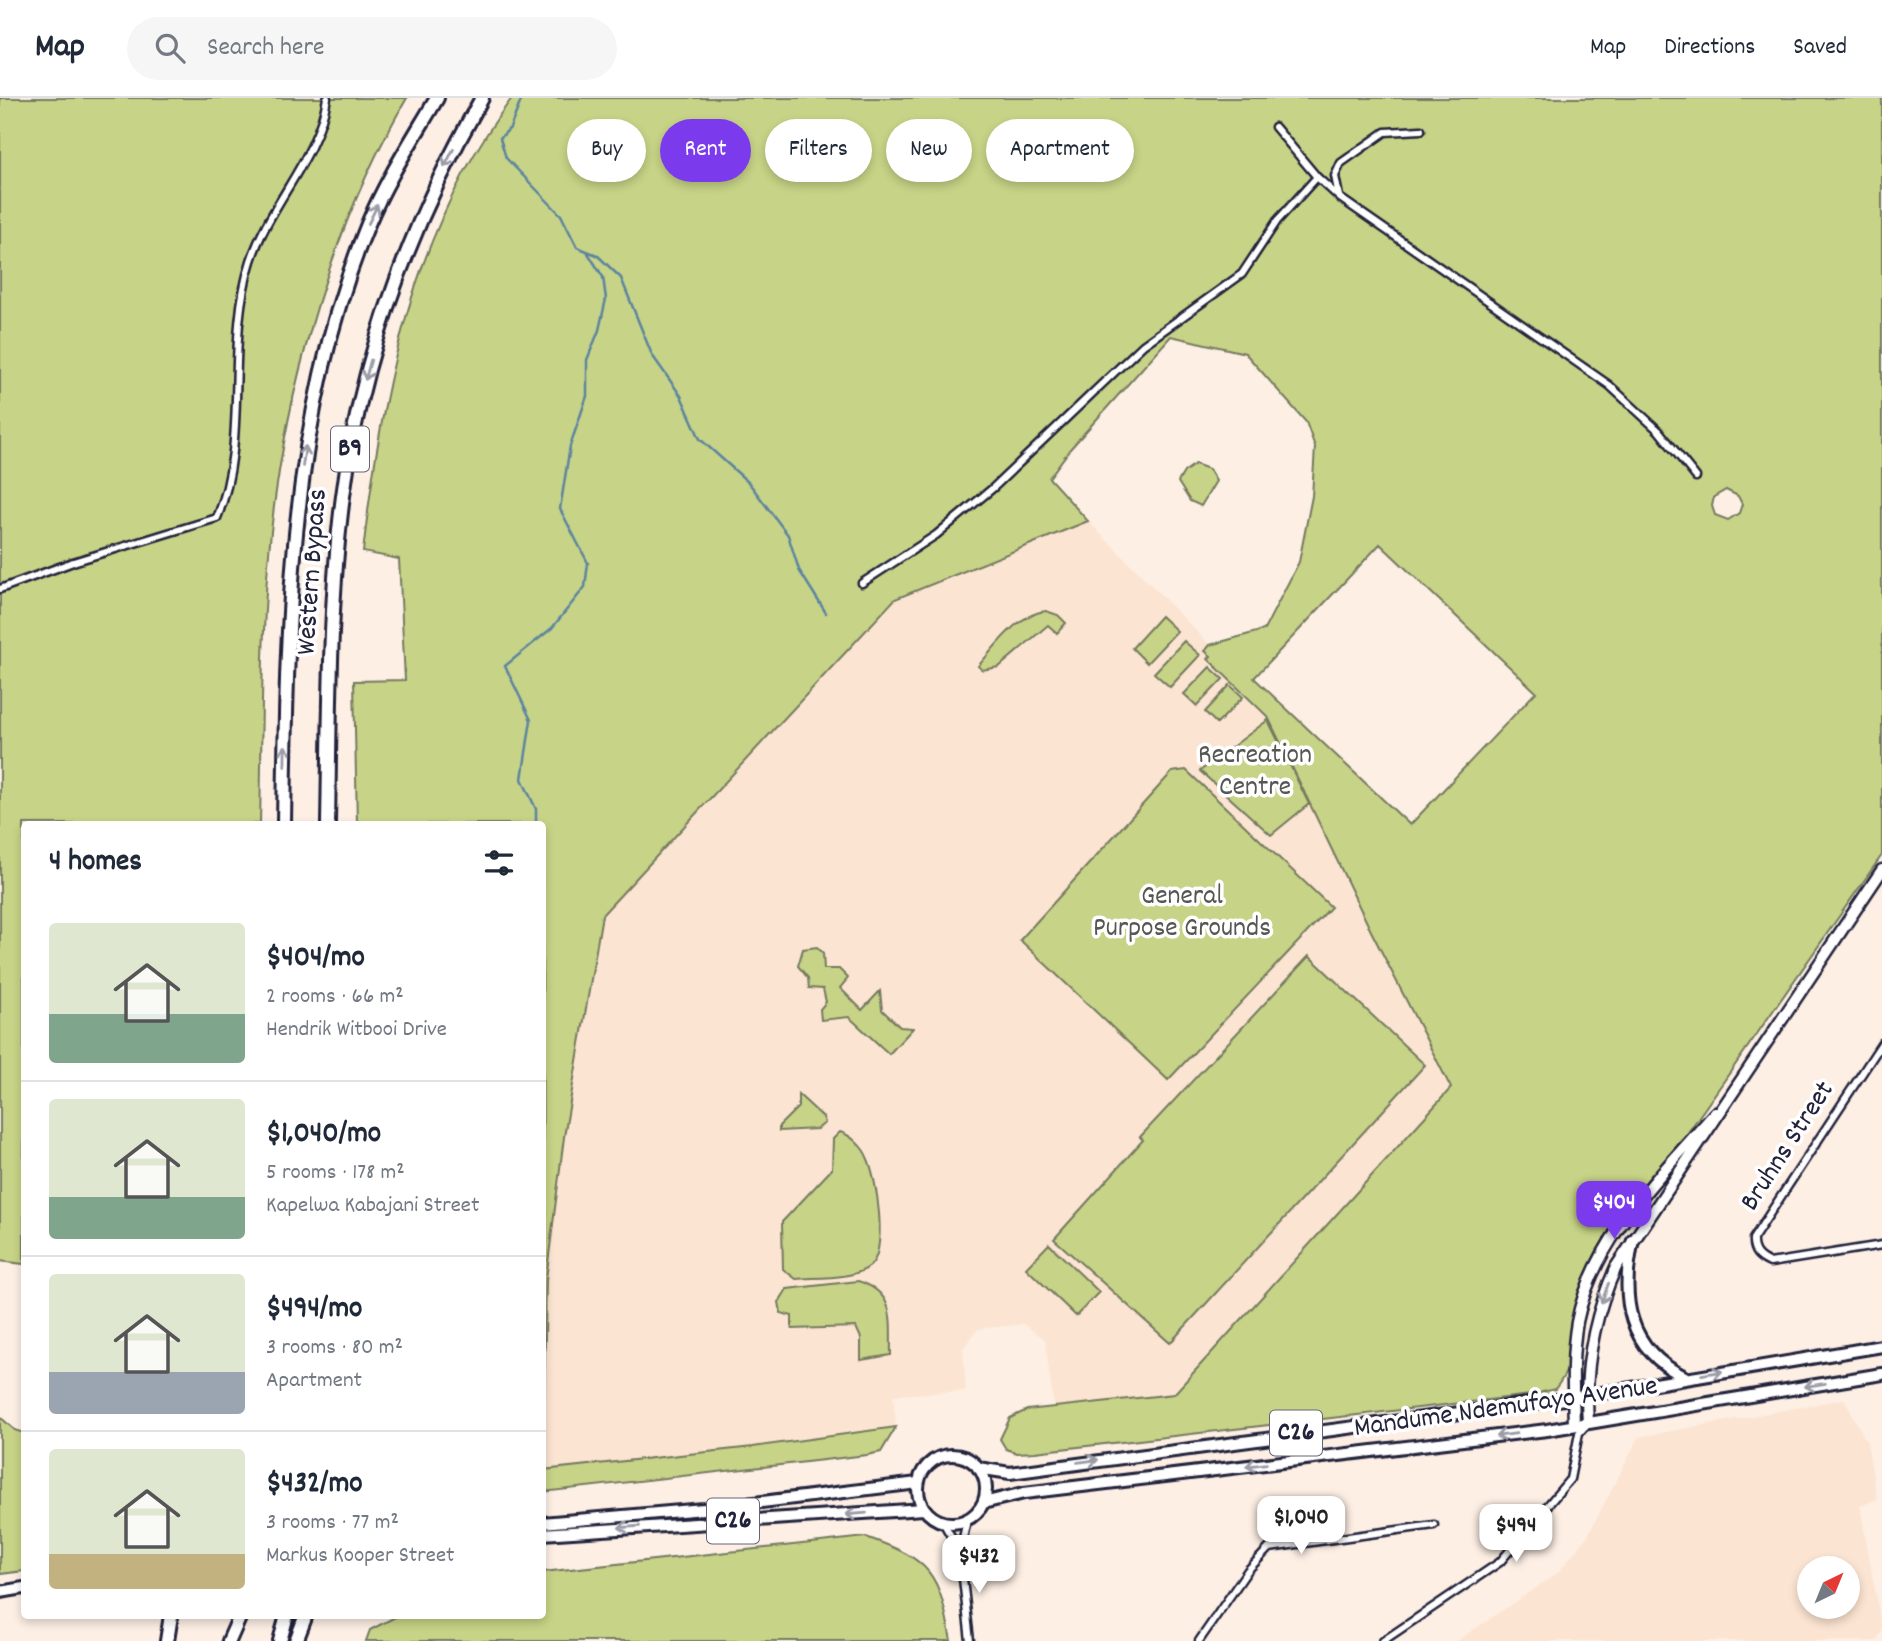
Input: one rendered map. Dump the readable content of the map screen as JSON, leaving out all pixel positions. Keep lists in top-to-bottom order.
{
  "streets": {
    "highway": ["B9", "Western Bypass"],
    "main road": ["Mandume Ndemufayo Avenue", "C26"],
    "street": ["Bruhns Street"]
  },
  "crossings": [
    ["Mandume Ndemufayo Avenue", "C26"]
  ],
  "parks": ["Recreation Centre", "General Purpose Grounds"],
  "north": "top right",
  "page": {
    "header": "Map",
    "search": "Search here",
    "nav": ["Map", "Directions", "Saved"],
    "chip": [
      "Buy",
      "Rent",
      "Filters",
      "New",
      "Apartment"
    ],
    "heading": "4 homes",
    "list": [
      {
        "name": "$404/mo",
        "note": "2 rooms · 66 m² · Hendrik Witbooi Drive"
      },
      {
        "name": "$1,040/mo",
        "note": "5 rooms · 178 m² · Kapelwa Kabajani Street"
      },
      {
        "name": "$494/mo",
        "note": "3 rooms · 80 m² · Apartment"
      },
      {
        "name": "$432/mo",
        "note": "3 rooms · 77 m² · Markus Kooper Street"
      }
    ],
    "price": [
      "$404",
      "$1,040",
      "$494",
      "$432"
    ]
  }
}
